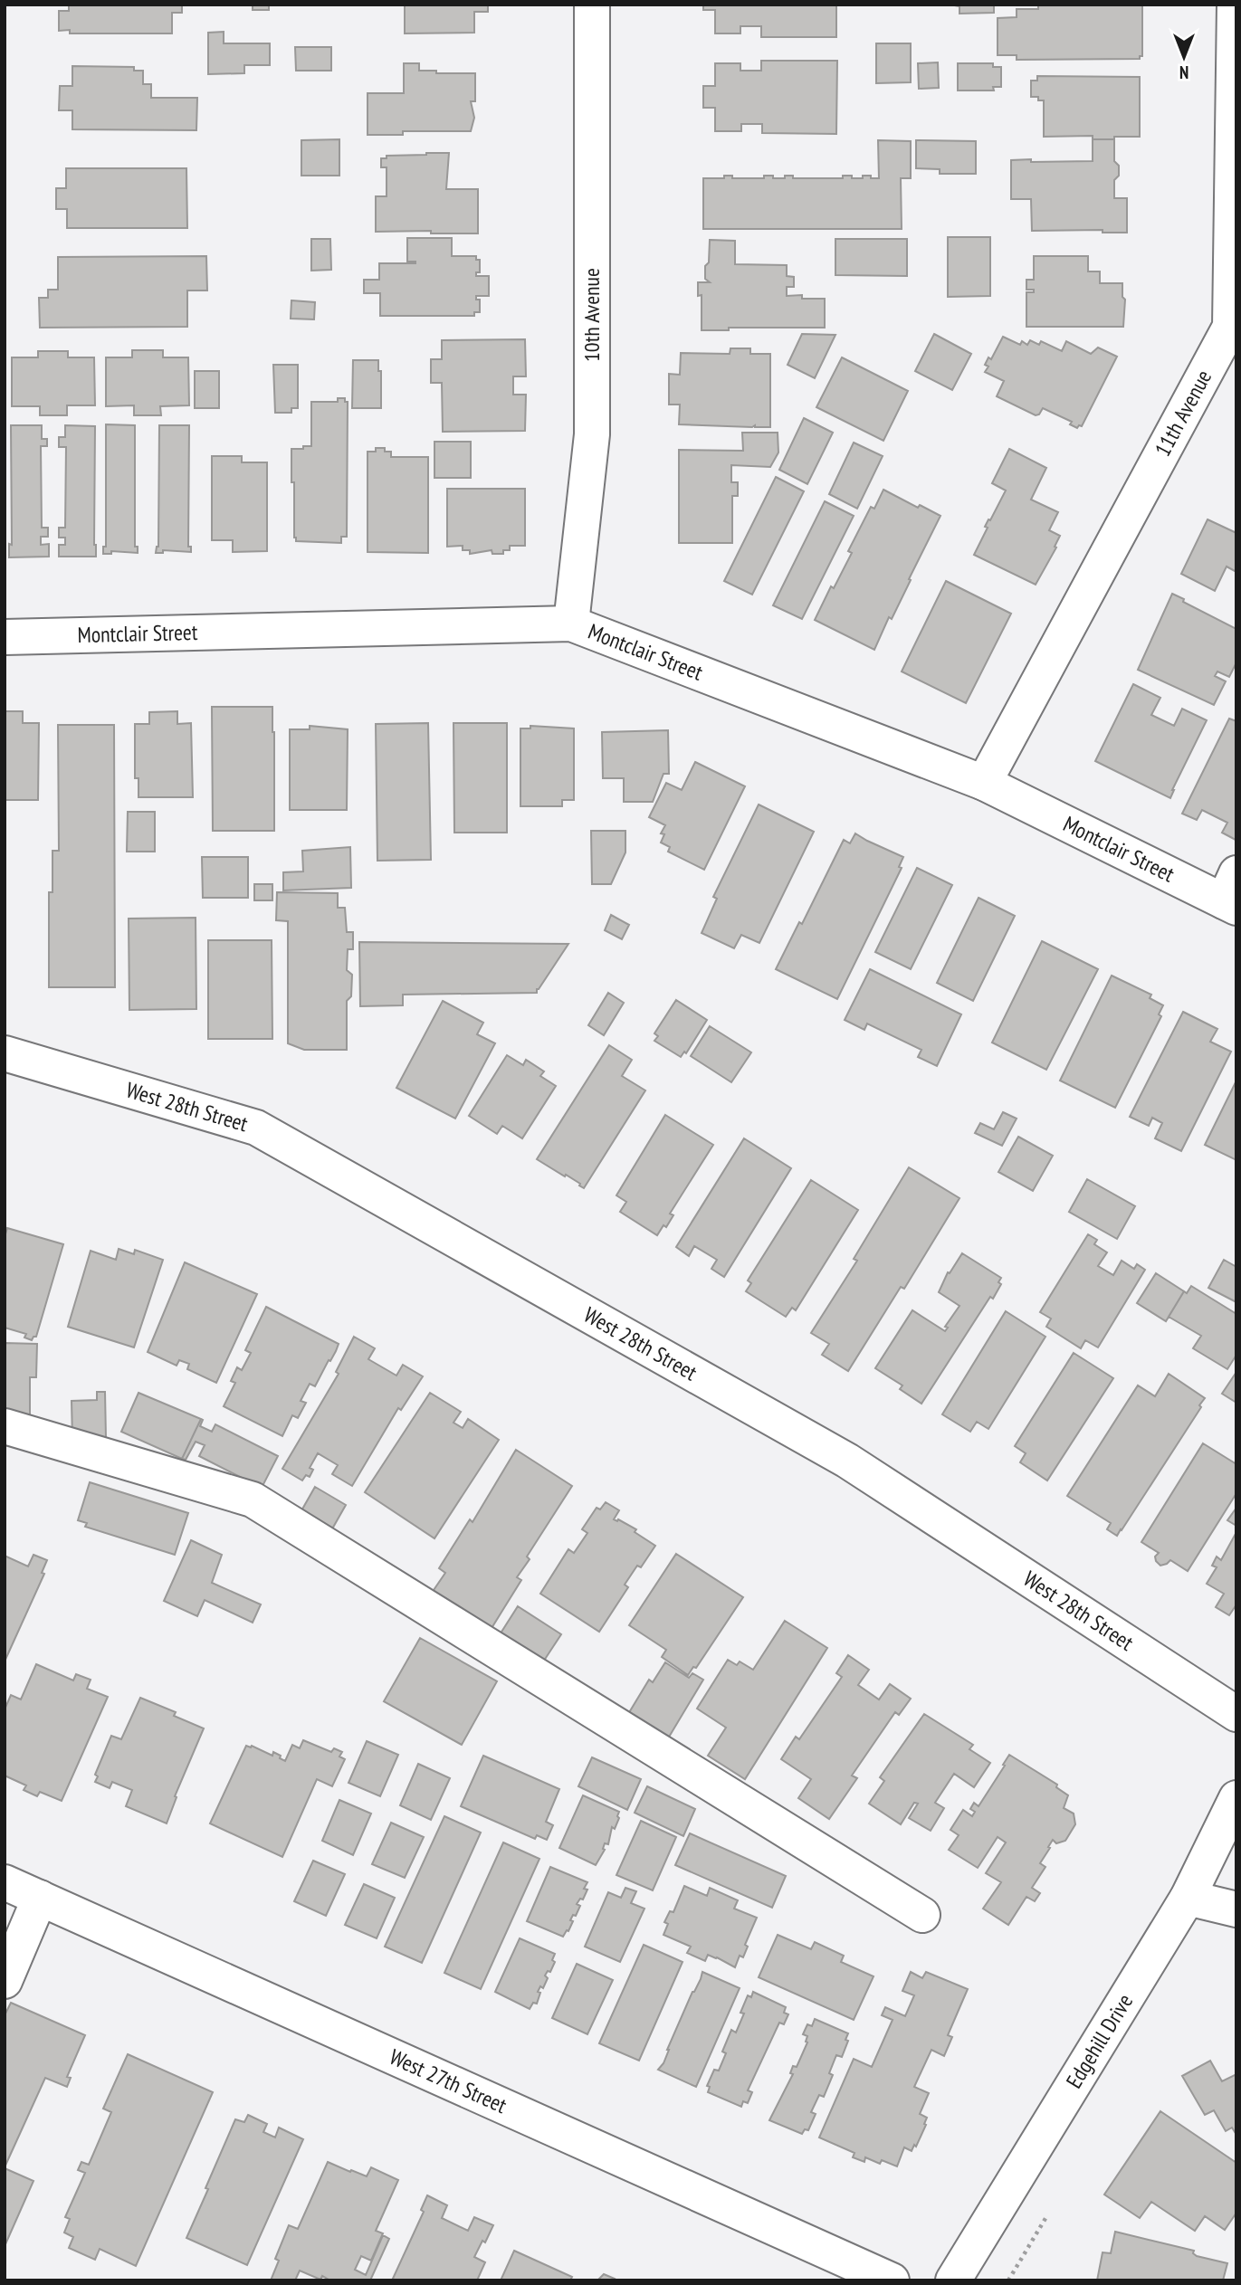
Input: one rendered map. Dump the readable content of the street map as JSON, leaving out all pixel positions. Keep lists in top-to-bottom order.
{
  "streets": {
    "street": [
      "10th Avenue",
      "11th Avenue",
      "Montclair Street",
      "West 28th Street",
      "Edgehill Drive",
      "West 27th Street"
    ]
  },
  "crossings": [
    ["10th Avenue", "Montclair Street"],
    ["11th Avenue", "Montclair Street"]
  ],
  "north": "bottom"
}
